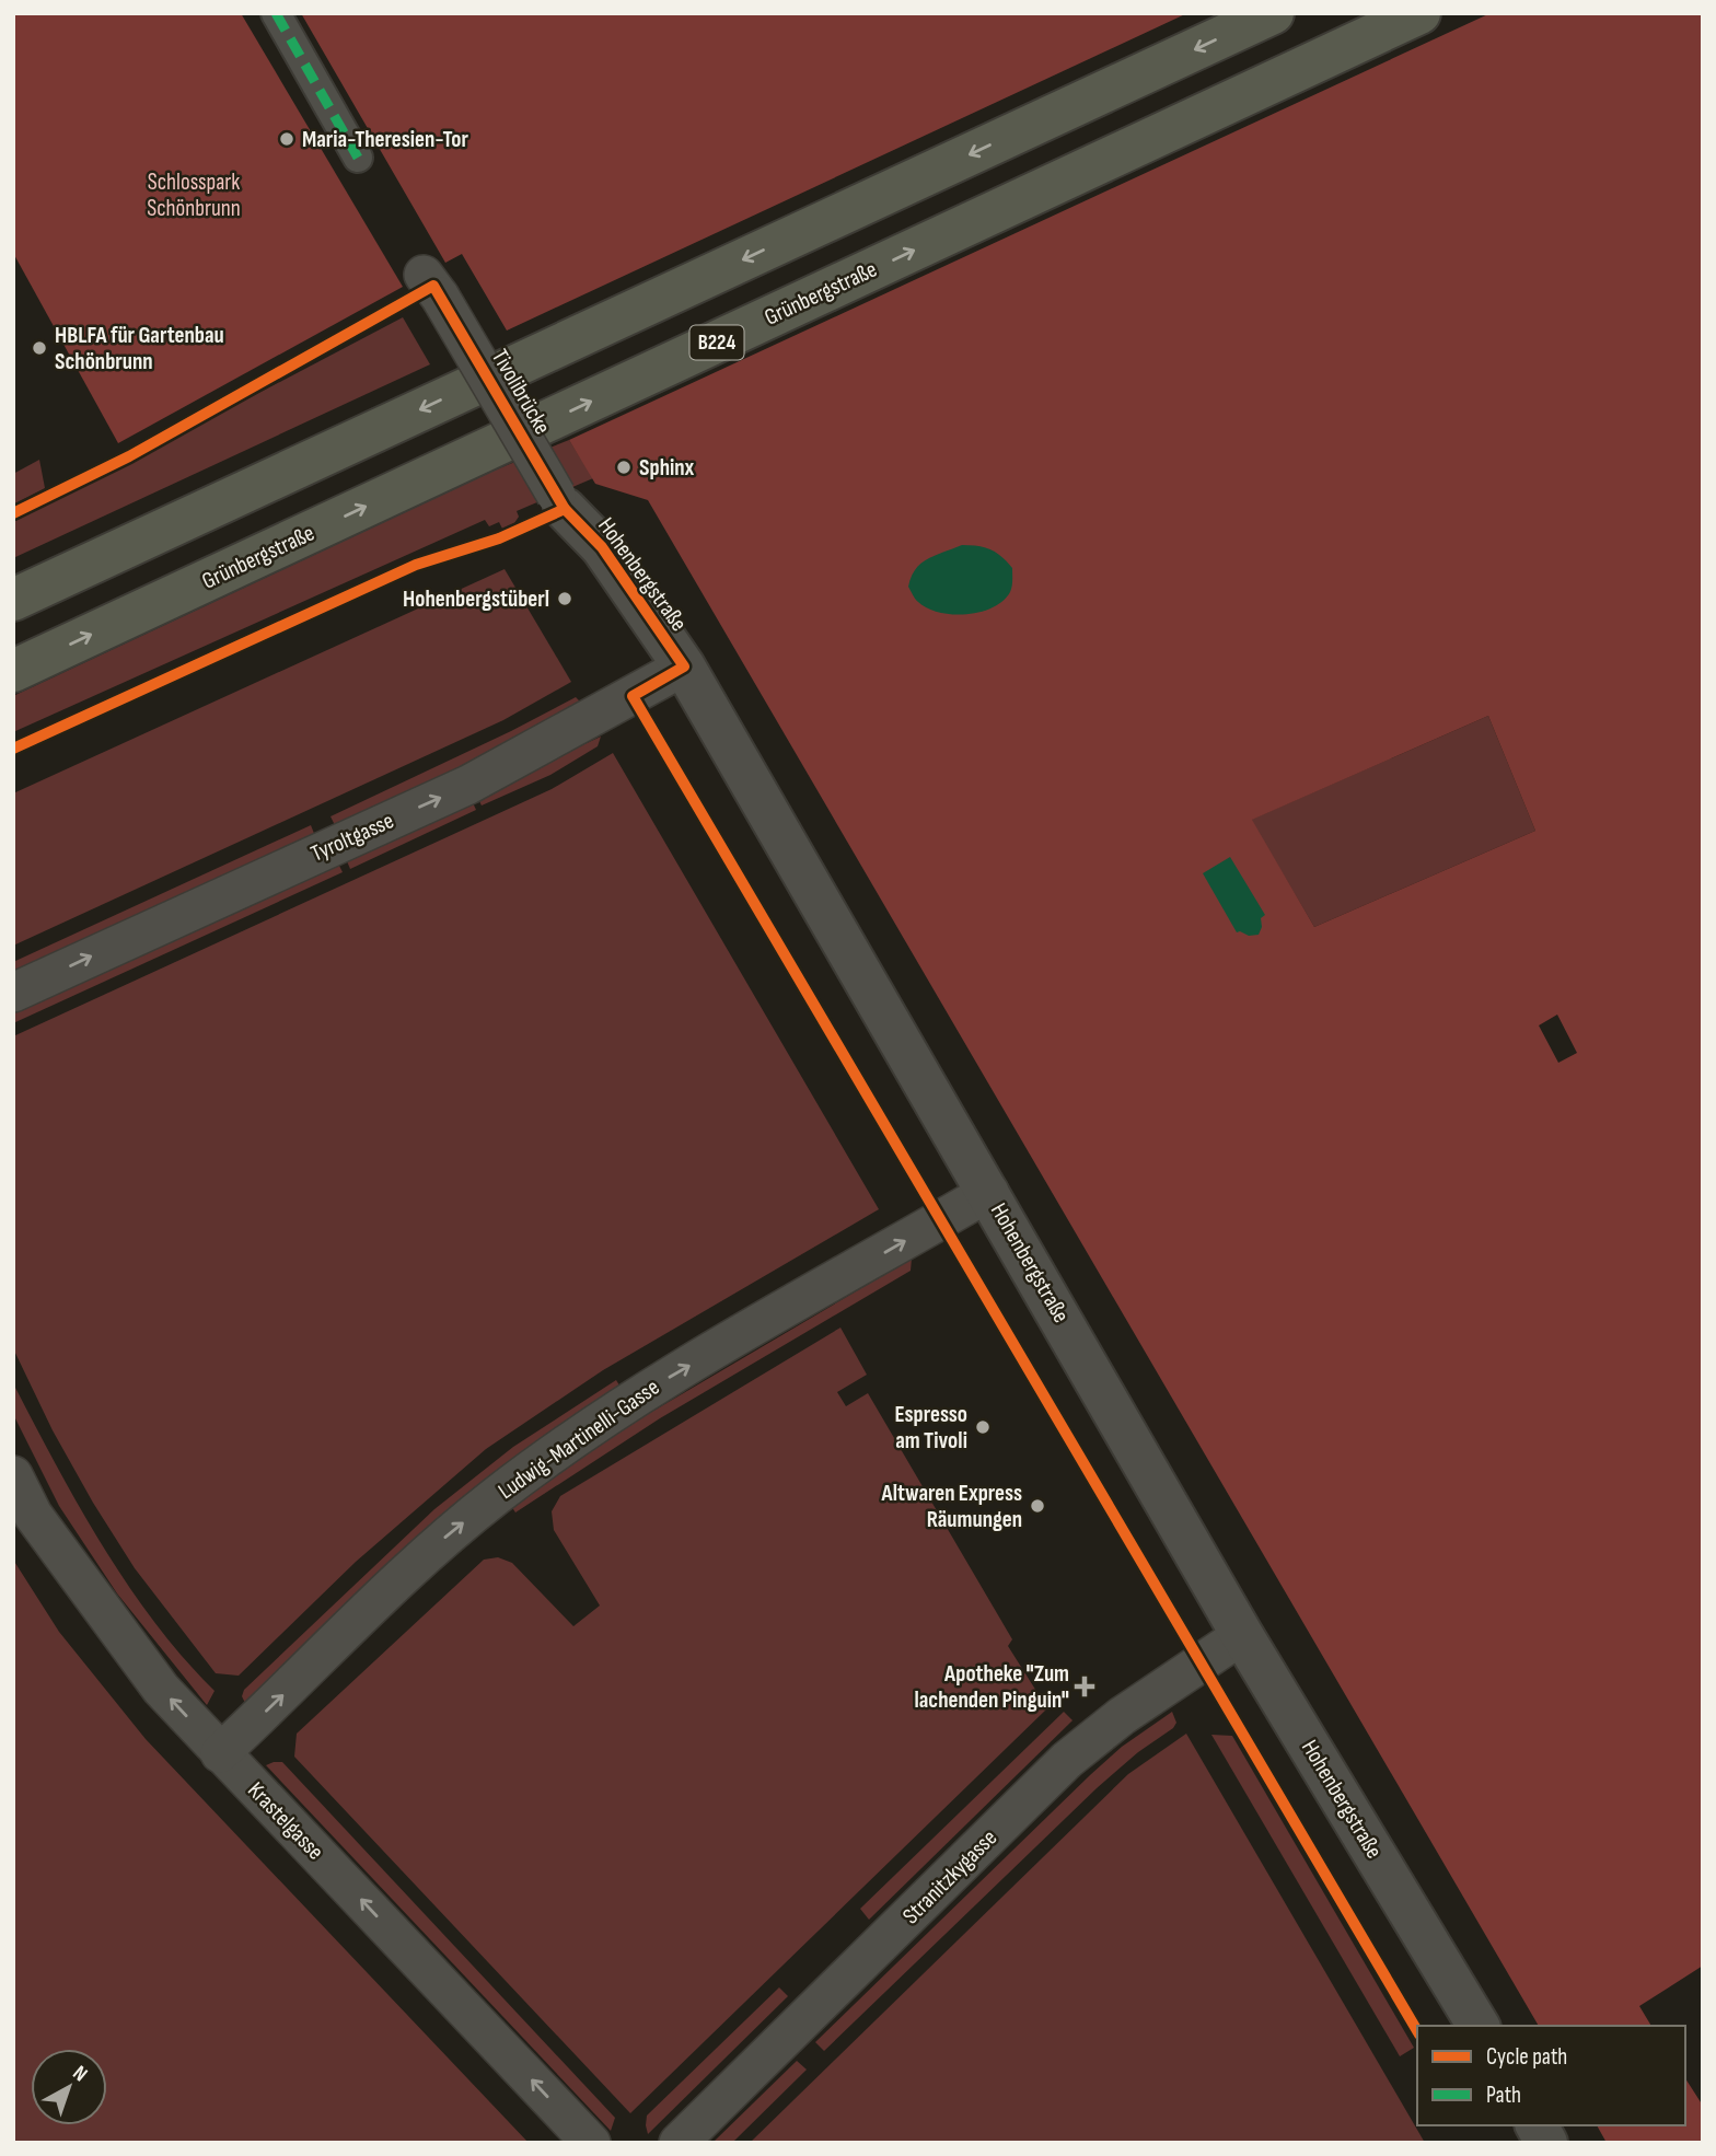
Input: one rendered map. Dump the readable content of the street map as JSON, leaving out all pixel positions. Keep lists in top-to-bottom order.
{
  "streets": {
    "main road": ["Grünbergstraße", "B224"],
    "street": [
      "Tivolibrücke",
      "Hohenbergstraße",
      "Tyroltgasse",
      "Ludwig-Martinelli-Gasse",
      "Krastelgasse",
      "Stranitzkygasse"
    ]
  },
  "crossings": [
    ["Tivolibrücke", "Hohenbergstraße"],
    ["Hohenbergstraße", "Tyroltgasse"],
    ["Hohenbergstraße", "Ludwig-Martinelli-Gasse"],
    ["Hohenbergstraße", "Stranitzkygasse"],
    ["Ludwig-Martinelli-Gasse", "Krastelgasse"]
  ],
  "one_way": ["Tyroltgasse", "Ludwig-Martinelli-Gasse", "Krastelgasse"],
  "parks": ["Schlosspark Schönbrunn"],
  "places": {
    "other": [
      "Maria-Theresien-Tor",
      "HBLFA für Gartenbau Schönbrunn",
      "Sphinx",
      "Hohenbergstüberl",
      "Espresso am Tivoli",
      "Altwaren Express Räumungen"
    ],
    "health": ["Apotheke \"Zum lachenden Pinguin\""]
  },
  "legend": ["Cycle path", "Path"],
  "north": "top right"
}
